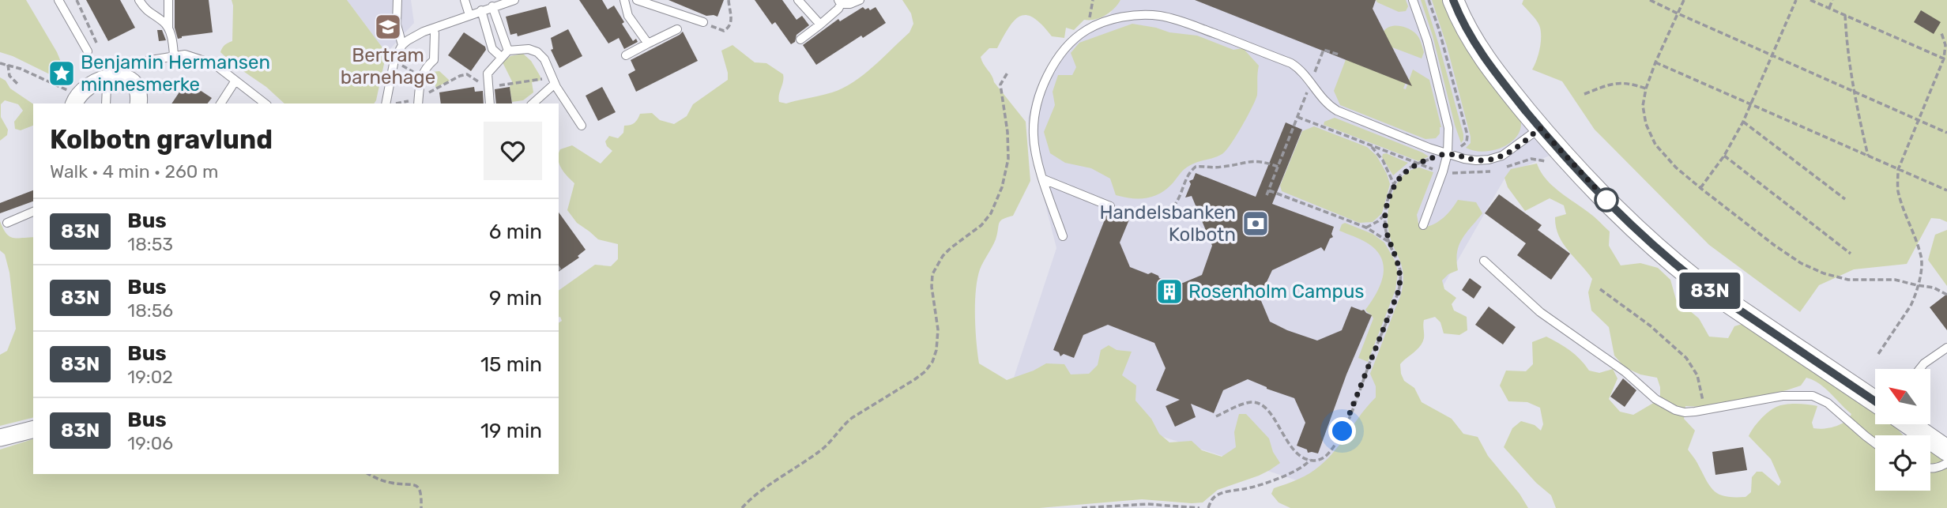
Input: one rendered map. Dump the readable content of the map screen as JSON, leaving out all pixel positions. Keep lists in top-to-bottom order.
{
  "places": {
    "school or university": ["Bertram barnehage"],
    "place": ["Benjamin Hermansen minnesmerke"],
    "bank": ["Handelsbanken Kolbotn"],
    "building": ["Rosenholm Campus"]
  },
  "lines": ["bus line 83N"],
  "north": "top left",
  "page": {
    "on_map": "83N",
    "heading": ["Kolbotn gravlund", "Walk · 4 min · 260 m"],
    "list": [
      {
        "mark": "83N",
        "name": "Bus",
        "note": "18:53",
        "value": "6 min"
      },
      {
        "mark": "83N",
        "name": "Bus",
        "note": "18:56",
        "value": "9 min"
      },
      {
        "mark": "83N",
        "name": "Bus",
        "note": "19:02",
        "value": "15 min"
      },
      {
        "mark": "83N",
        "name": "Bus",
        "note": "19:06",
        "value": "19 min"
      }
    ]
  }
}
